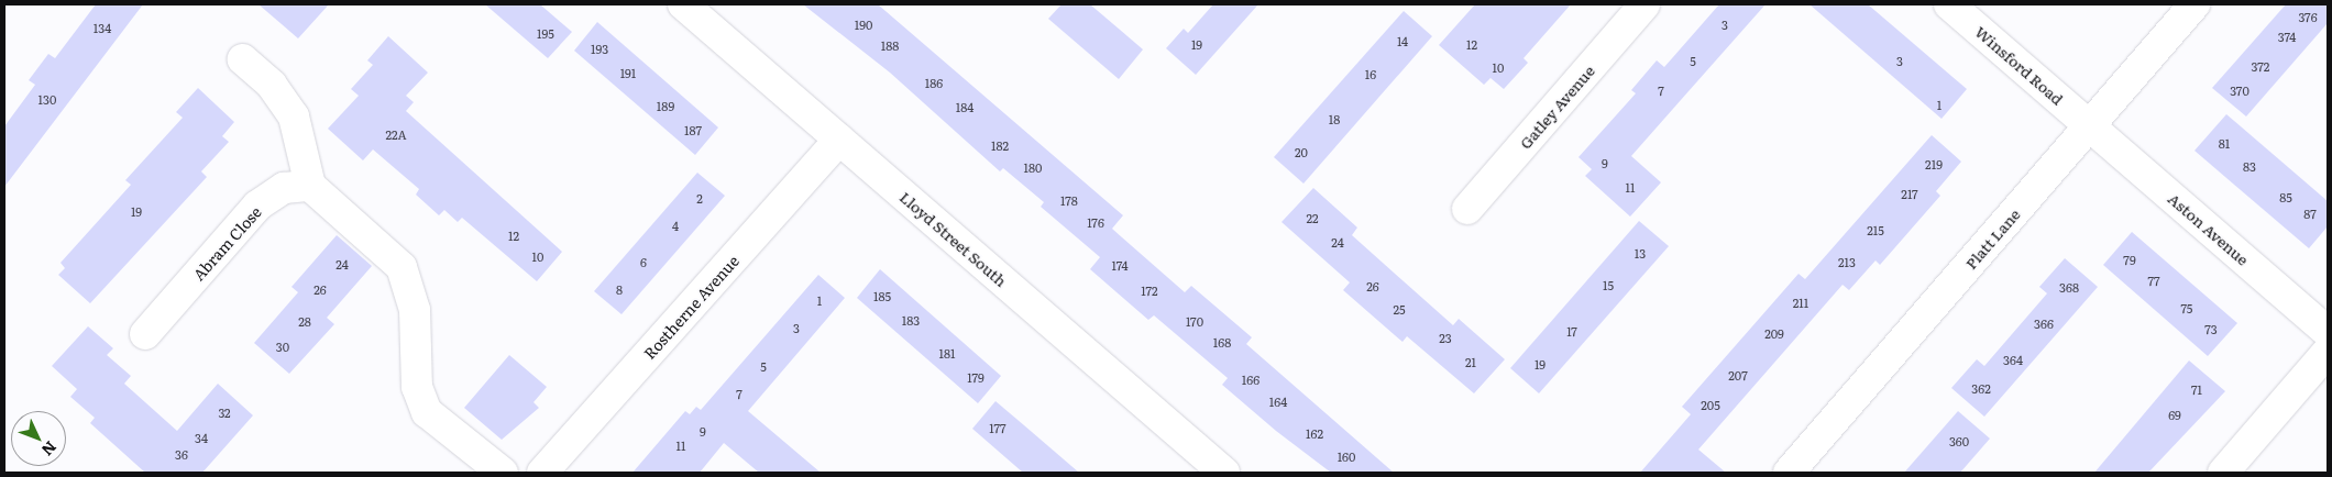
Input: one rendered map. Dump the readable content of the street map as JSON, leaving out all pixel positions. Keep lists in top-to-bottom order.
{
  "streets": {
    "street": [
      "Winsford Road",
      "Gatley Avenue",
      "Aston Avenue",
      "Lloyd Street South",
      "Platt Lane",
      "Abram Close",
      "Rostherne Avenue"
    ]
  },
  "crossings": [
    ["Winsford Road", "Aston Avenue"],
    ["Winsford Road", "Platt Lane"],
    ["Aston Avenue", "Platt Lane"],
    ["Lloyd Street South", "Rostherne Avenue"]
  ],
  "house_numbers": [
    "376",
    "190",
    "3",
    "134",
    "195",
    "374",
    "14",
    "19",
    "12",
    "188",
    "193",
    "5",
    "3",
    "372",
    "10",
    "191",
    "16",
    "186",
    "7",
    "370",
    "130",
    "1",
    "189",
    "184",
    "18",
    "187",
    "22A",
    "81",
    "182",
    "20",
    "9",
    "219",
    "83",
    "180",
    "11",
    "217",
    "85",
    "2",
    "178",
    "19",
    "87",
    "22",
    "176",
    "4",
    "215",
    "12",
    "24",
    "13",
    "10",
    "79",
    "6",
    "213",
    "24",
    "174",
    "77",
    "15",
    "26",
    "368",
    "26",
    "8",
    "172",
    "185",
    "1",
    "211",
    "75",
    "25",
    "183",
    "28",
    "170",
    "366",
    "3",
    "73",
    "17",
    "209",
    "23",
    "168",
    "30",
    "181",
    "364",
    "21",
    "19",
    "5",
    "207",
    "179",
    "166",
    "362",
    "71",
    "7",
    "164",
    "205",
    "32",
    "69",
    "177",
    "9",
    "162",
    "34",
    "360",
    "11",
    "36",
    "160"
  ],
  "north": "bottom right"
}
